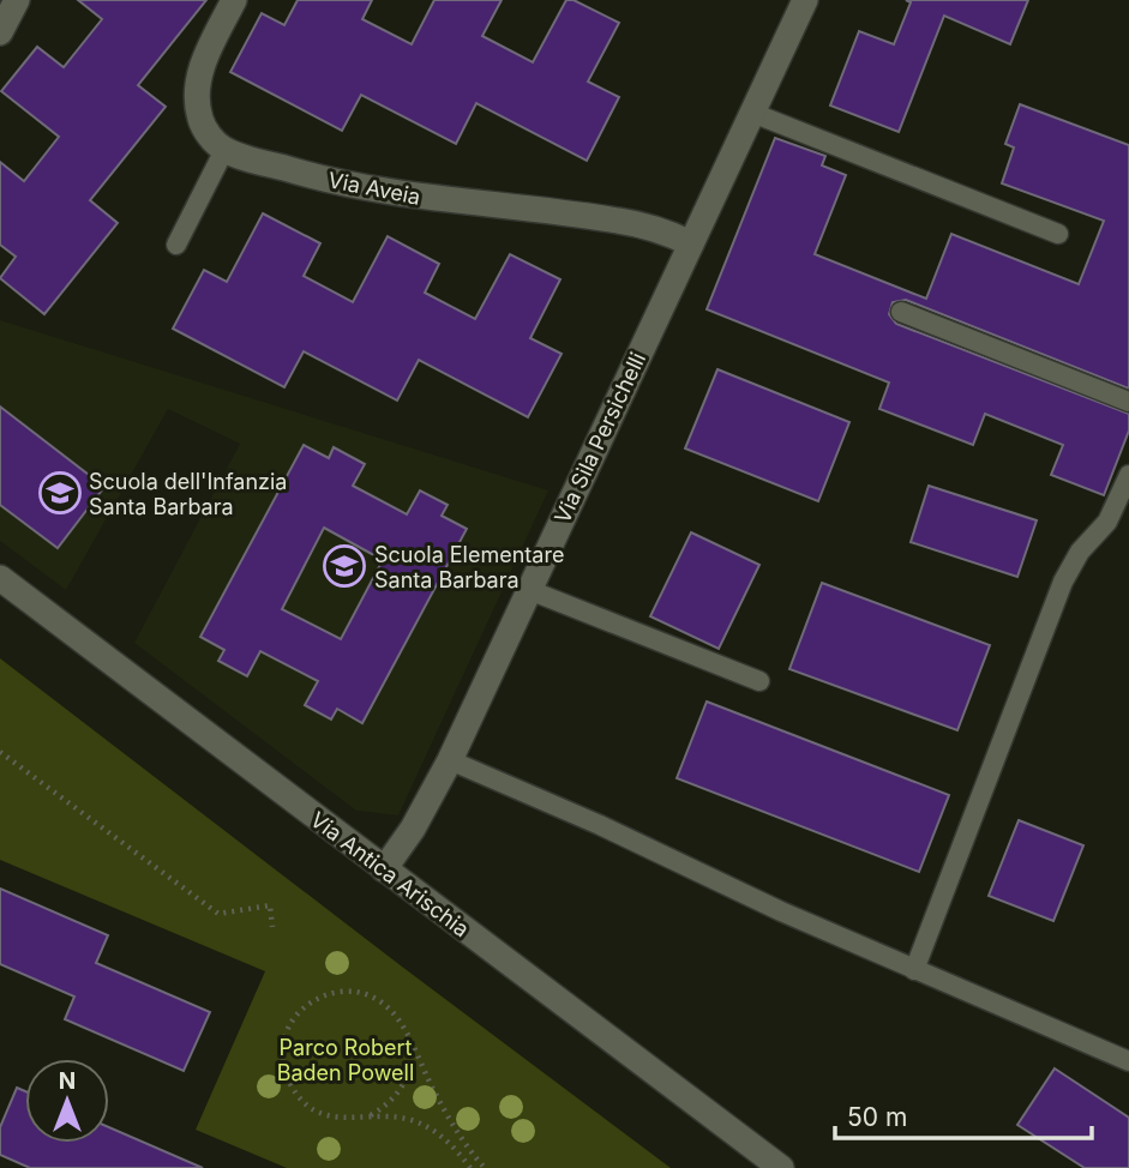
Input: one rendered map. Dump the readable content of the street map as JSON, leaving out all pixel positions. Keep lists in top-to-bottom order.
{
  "streets": {
    "street": ["Via Aveia", "Via Sila Persichelli", "Via Antica Arischia"]
  },
  "crossings": [
    ["Via Aveia", "Via Sila Persichelli"],
    ["Via Sila Persichelli", "Via Antica Arischia"]
  ],
  "parks": ["Parco Robert Baden Powell"],
  "places": {
    "school or university": ["Scuola dell'Infanzia Santa Barbara", "Scuola Elementare Santa Barbara"]
  },
  "scale_bar": "50 m",
  "north": "top"
}
